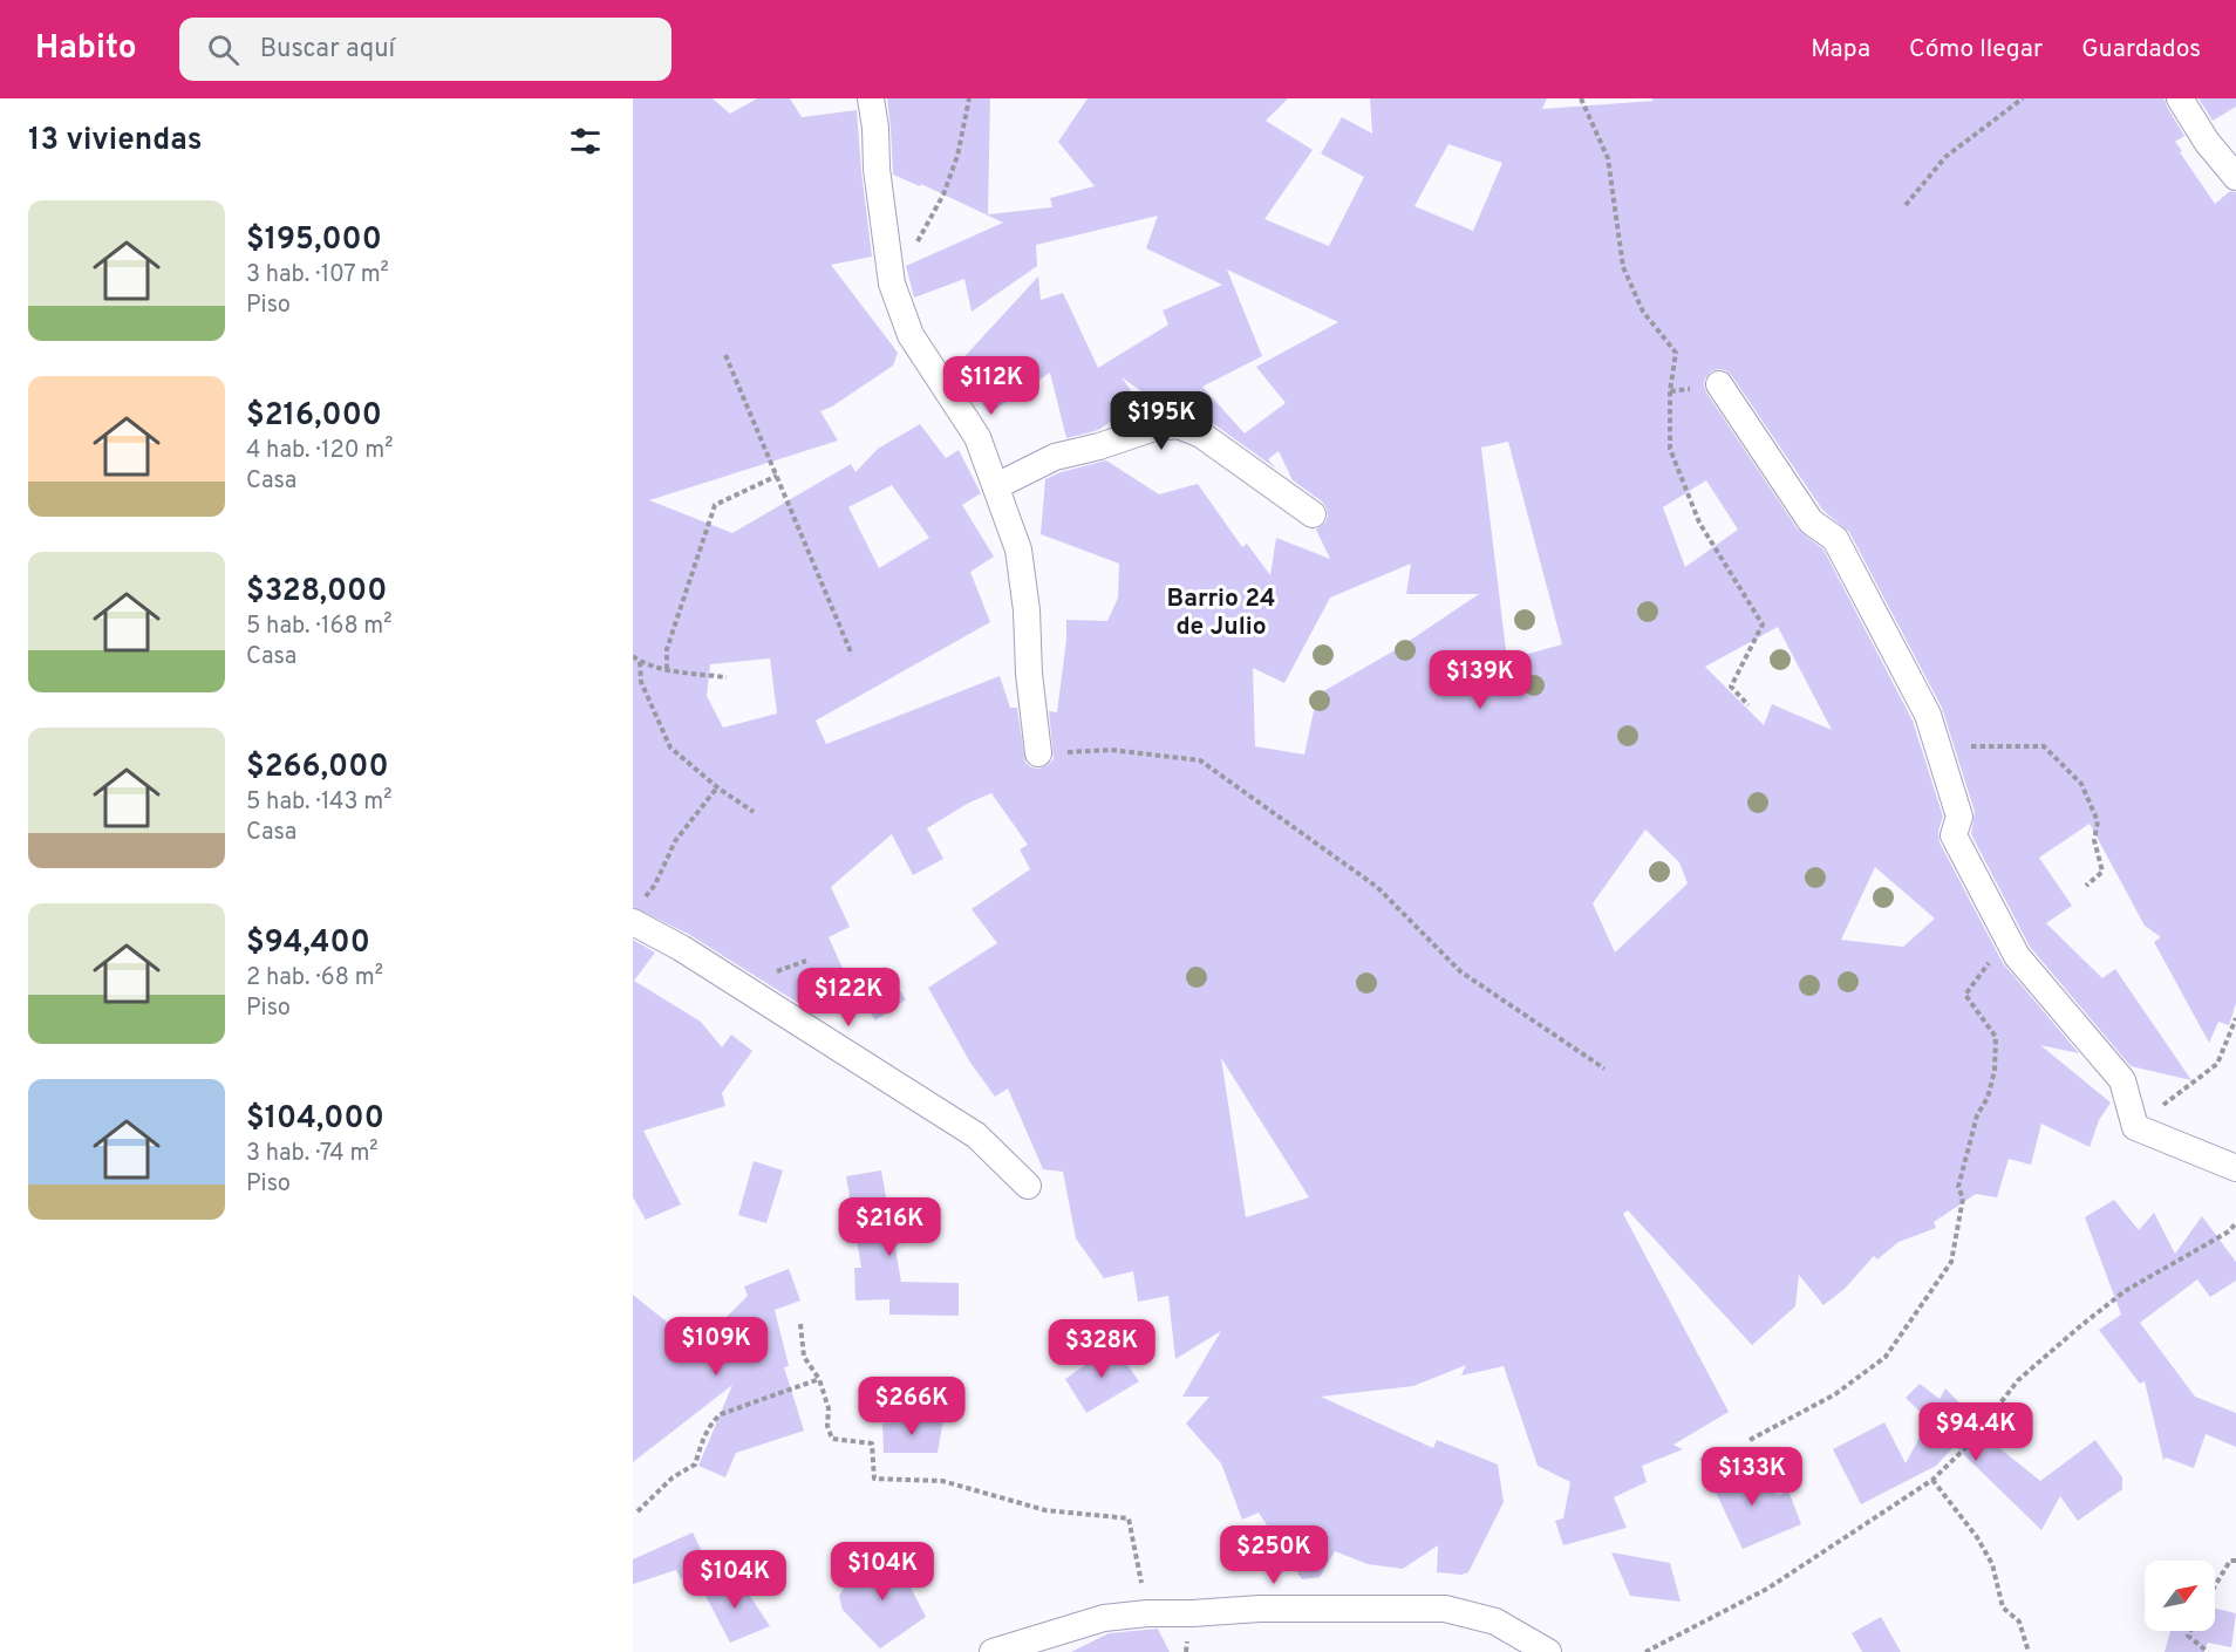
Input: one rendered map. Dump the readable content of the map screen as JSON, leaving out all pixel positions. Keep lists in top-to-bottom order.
{
  "districts": ["Barrio 24 de Julio"],
  "north": "top right",
  "page": {
    "header": "Habito",
    "search": "Buscar aquí",
    "nav": ["Mapa", "Cómo llegar", "Guardados"],
    "heading": "13 viviendas",
    "list": [
      {
        "name": "$195,000",
        "note": "3 hab. · 107 m² · Piso"
      },
      {
        "name": "$216,000",
        "note": "4 hab. · 120 m² · Casa"
      },
      {
        "name": "$328,000",
        "note": "5 hab. · 168 m² · Casa"
      },
      {
        "name": "$266,000",
        "note": "5 hab. · 143 m² · Casa"
      },
      {
        "name": "$94,400",
        "note": "2 hab. · 68 m² · Piso"
      },
      {
        "name": "$104,000",
        "note": "3 hab. · 74 m² · Piso"
      }
    ],
    "price": [
      "$112K",
      "$195K",
      "$139K",
      "$122K",
      "$216K",
      "$109K",
      "$328K",
      "$266K",
      "$94.4K",
      "$133K",
      "$250K",
      "$104K",
      "$104K"
    ]
  }
}
